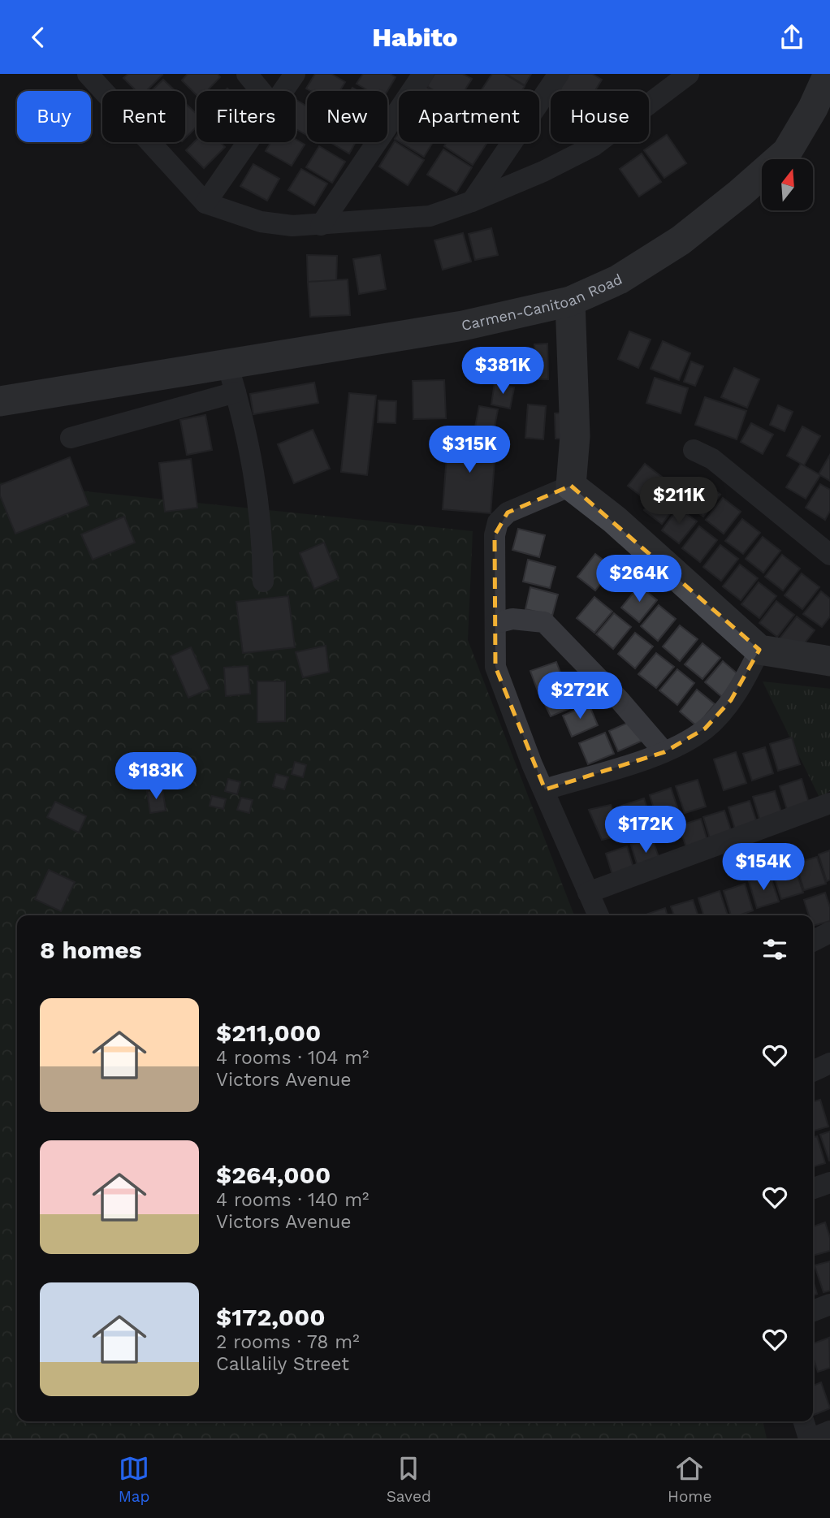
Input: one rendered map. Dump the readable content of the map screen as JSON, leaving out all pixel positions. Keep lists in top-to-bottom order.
{
  "streets": {
    "main road": ["Carmen-Canitoan Road"]
  },
  "north": "top",
  "page": {
    "header": "Habito",
    "chip": [
      "Buy",
      "Rent",
      "Filters",
      "New",
      "Apartment",
      "House"
    ],
    "price": [
      "$381K",
      "$315K",
      "$211K",
      "$264K",
      "$272K",
      "$183K",
      "$172K",
      "$154K"
    ],
    "heading": "8 homes",
    "list": [
      {
        "name": "$211,000",
        "note": "4 rooms · 104 m² · Victors Avenue"
      },
      {
        "name": "$264,000",
        "note": "4 rooms · 140 m² · Victors Avenue"
      },
      {
        "name": "$172,000",
        "note": "2 rooms · 78 m² · Callalily Street"
      }
    ],
    "tabs": ["Map", "Saved", "Home"]
  }
}
